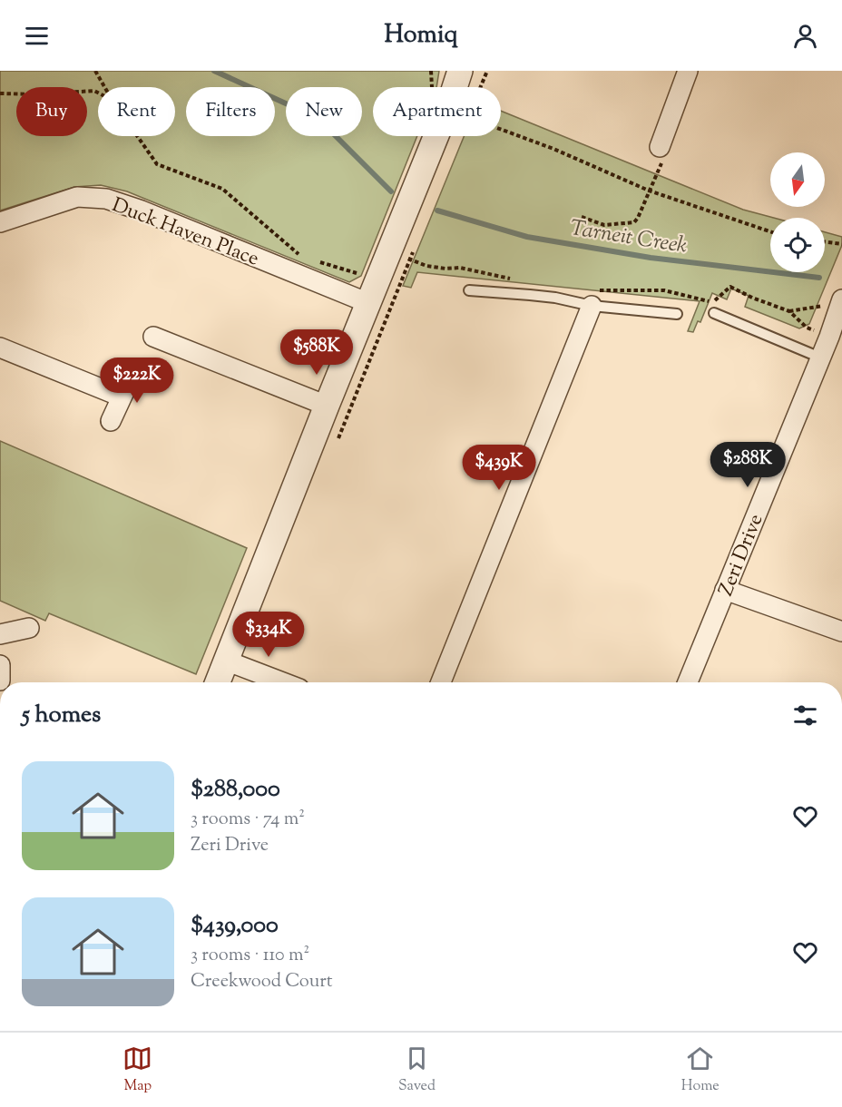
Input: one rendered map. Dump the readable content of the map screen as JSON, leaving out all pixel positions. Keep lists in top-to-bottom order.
{
  "streets": {
    "street": ["Duck Haven Place", "Zeri Drive"]
  },
  "water": ["Tarneit Creek"],
  "north": "bottom",
  "page": {
    "header": "Homiq",
    "chip": [
      "Buy",
      "Rent",
      "Filters",
      "New",
      "Apartment"
    ],
    "price": [
      "$588K",
      "$222K",
      "$288K",
      "$439K",
      "$334K"
    ],
    "heading": "5 homes",
    "list": [
      {
        "name": "$288,000",
        "note": "3 rooms · 74 m² · Zeri Drive"
      },
      {
        "name": "$439,000",
        "note": "3 rooms · 110 m² · Creekwood Court"
      }
    ],
    "tabs": ["Map", "Saved", "Home"]
  }
}
